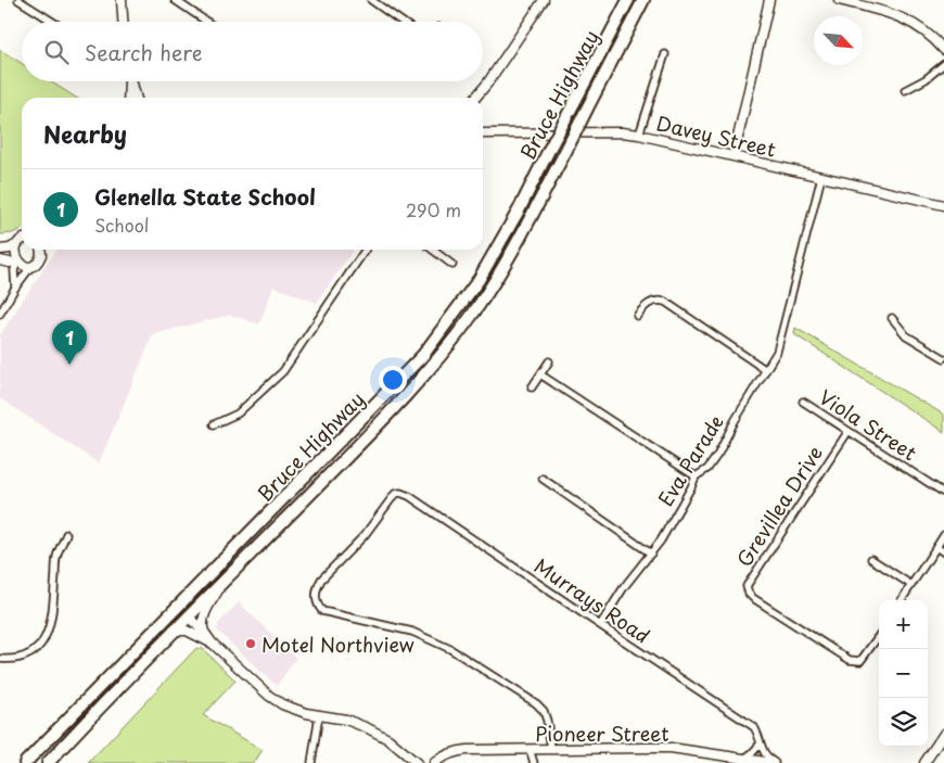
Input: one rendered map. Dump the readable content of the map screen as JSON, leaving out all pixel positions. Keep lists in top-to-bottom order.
{
  "streets": {
    "highway": ["Bruce Highway"],
    "street": [
      "Davey Street",
      "Viola Street",
      "Eva Parade",
      "Grevillea Drive",
      "Murrays Road",
      "Pioneer Street"
    ]
  },
  "crossings": [
    ["Davey Street", "Eva Parade"],
    ["Viola Street", "Grevillea Drive"],
    ["Eva Parade", "Murrays Road"],
    ["Murrays Road", "Pioneer Street"]
  ],
  "places": ["Motel Northview"],
  "north": "bottom right",
  "page": {
    "search": "Search here",
    "heading": "Nearby",
    "list": [
      {
        "mark": "1",
        "name": "Glenella State School",
        "note": "School",
        "value": "290 m"
      }
    ],
    "pins": "1",
    "map_buttons": ["+", "−"]
  }
}
